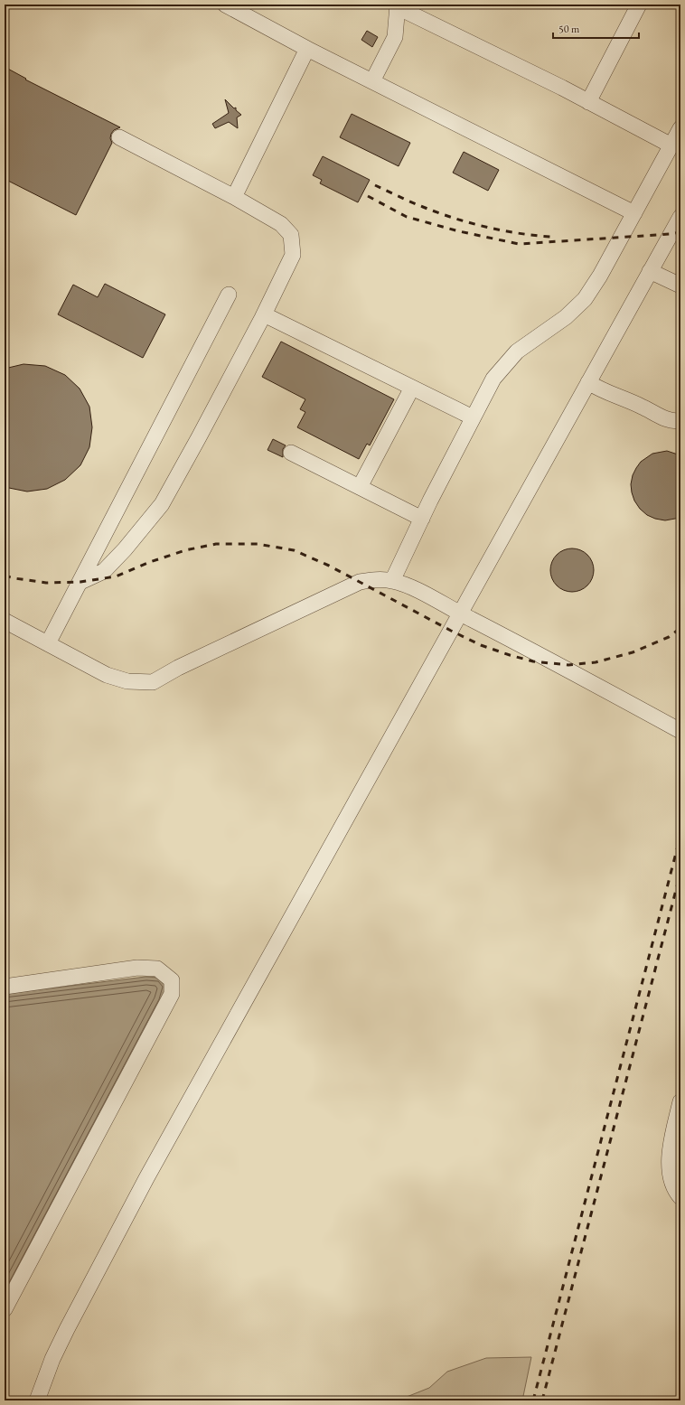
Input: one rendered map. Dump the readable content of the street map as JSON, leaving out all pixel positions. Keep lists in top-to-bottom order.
{
  "scale_bar": "50 m"
}
